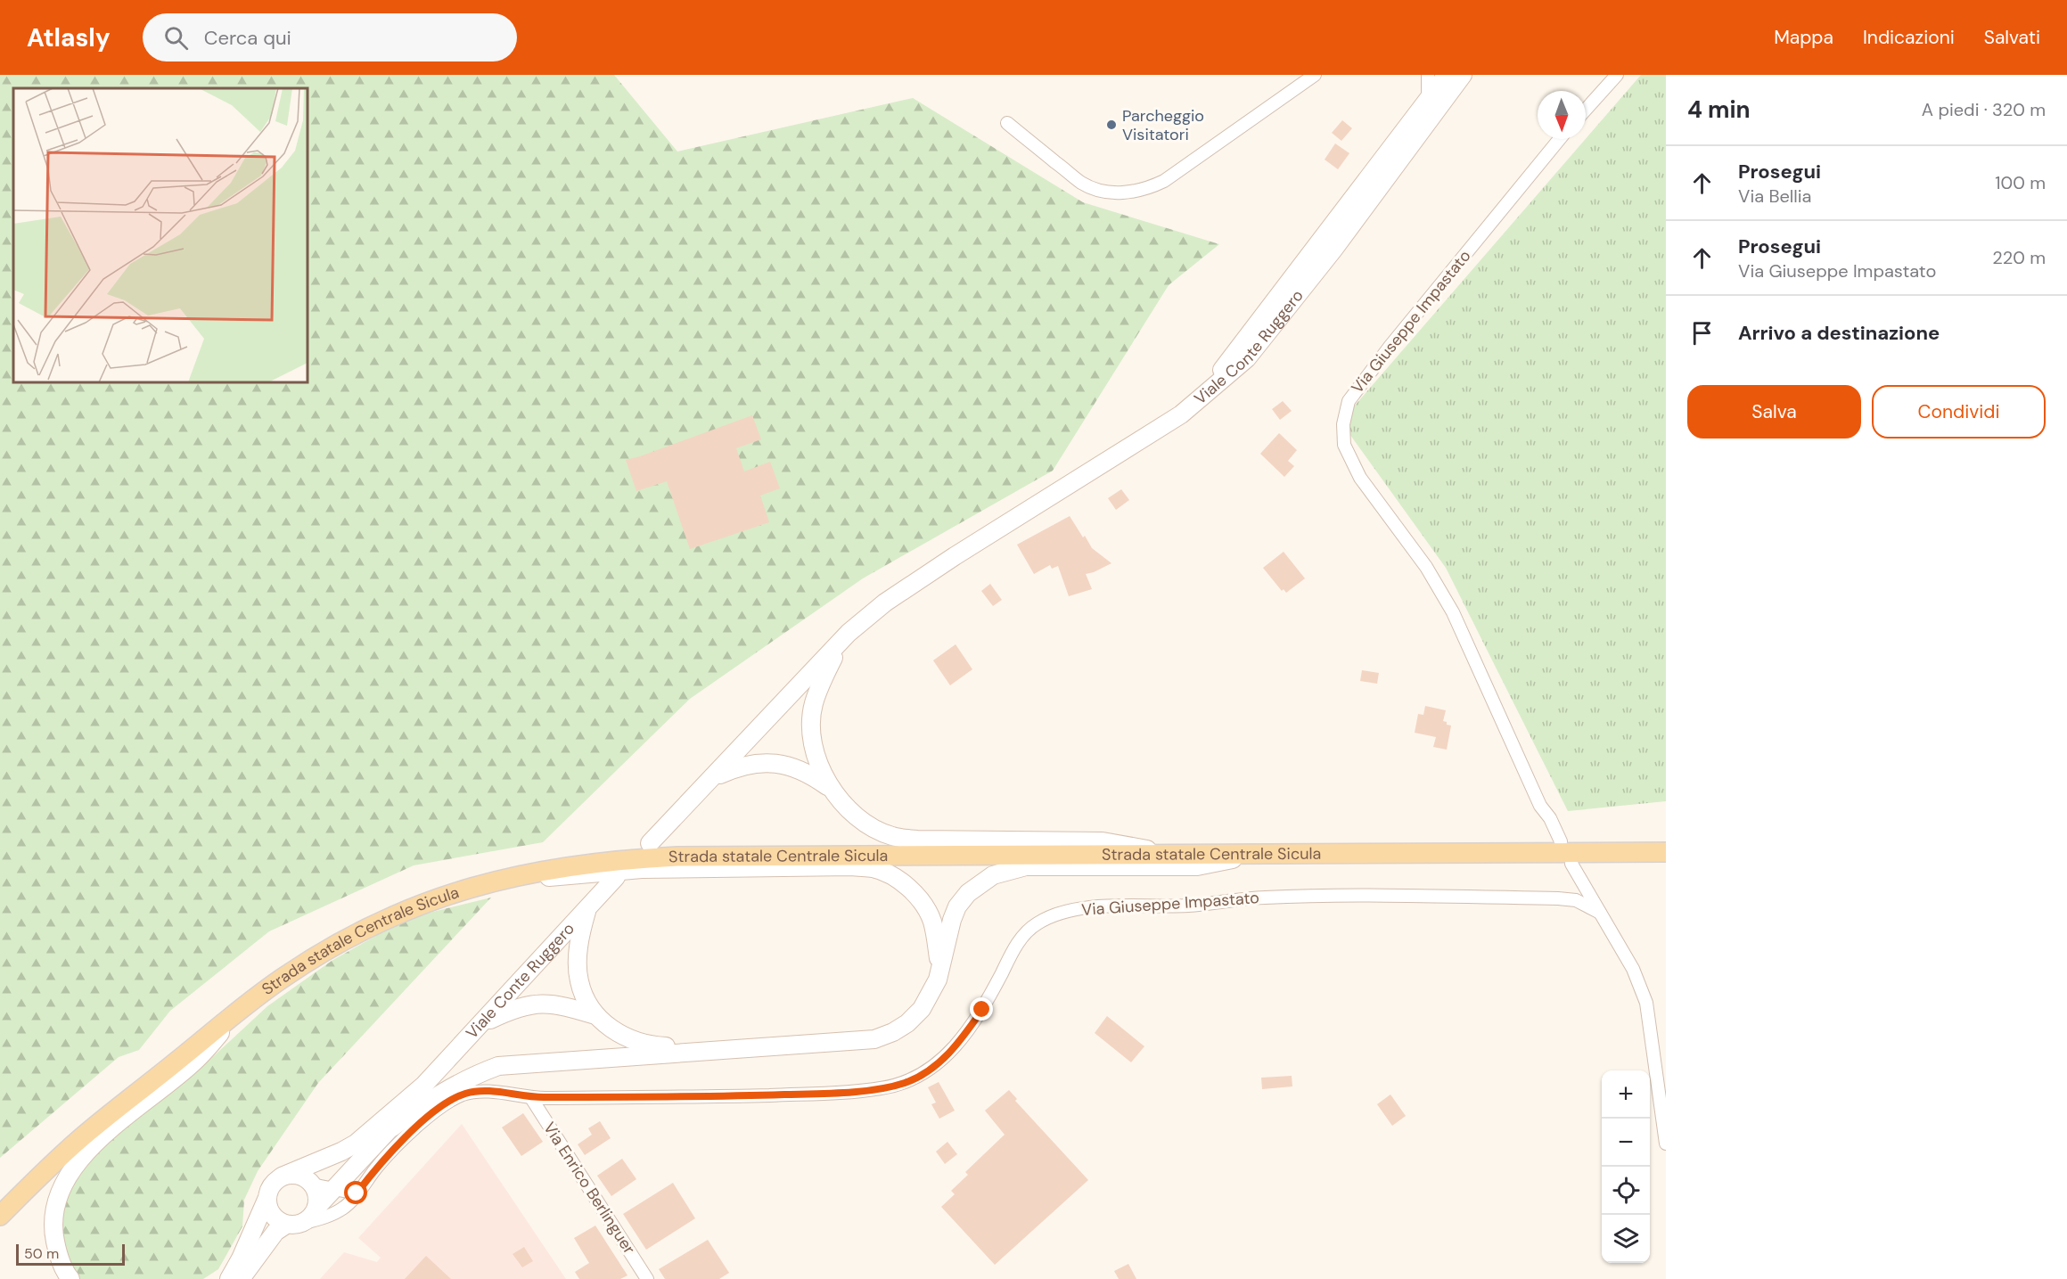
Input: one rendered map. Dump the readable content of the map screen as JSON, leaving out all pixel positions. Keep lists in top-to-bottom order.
{
  "streets": {
    "main road": ["Viale Conte Ruggero", "Strada statale Centrale Sicula"],
    "street": ["Via Giuseppe Impastato", "Via Enrico Berlinguer"]
  },
  "crossings": [
    ["Via Giuseppe Impastato", "Via Enrico Berlinguer"]
  ],
  "places": ["Parcheggio Visitatori"],
  "scale_bar": "50 m",
  "north": "bottom",
  "page": {
    "header": "Atlasly",
    "search": "Cerca qui",
    "nav": ["Mappa", "Indicazioni", "Salvati"],
    "heading": ["4 min", "A piedi · 320 m"],
    "list": [
      ["Prosegui", "Via Bellia", "100 m"],
      ["Prosegui", "Via Giuseppe Impastato", "220 m"],
      "Arrivo a destinazione"
    ],
    "buttons": ["Salva", "Condividi"],
    "map_buttons": ["+", "−"],
    "scale": "50 m"
  }
}
